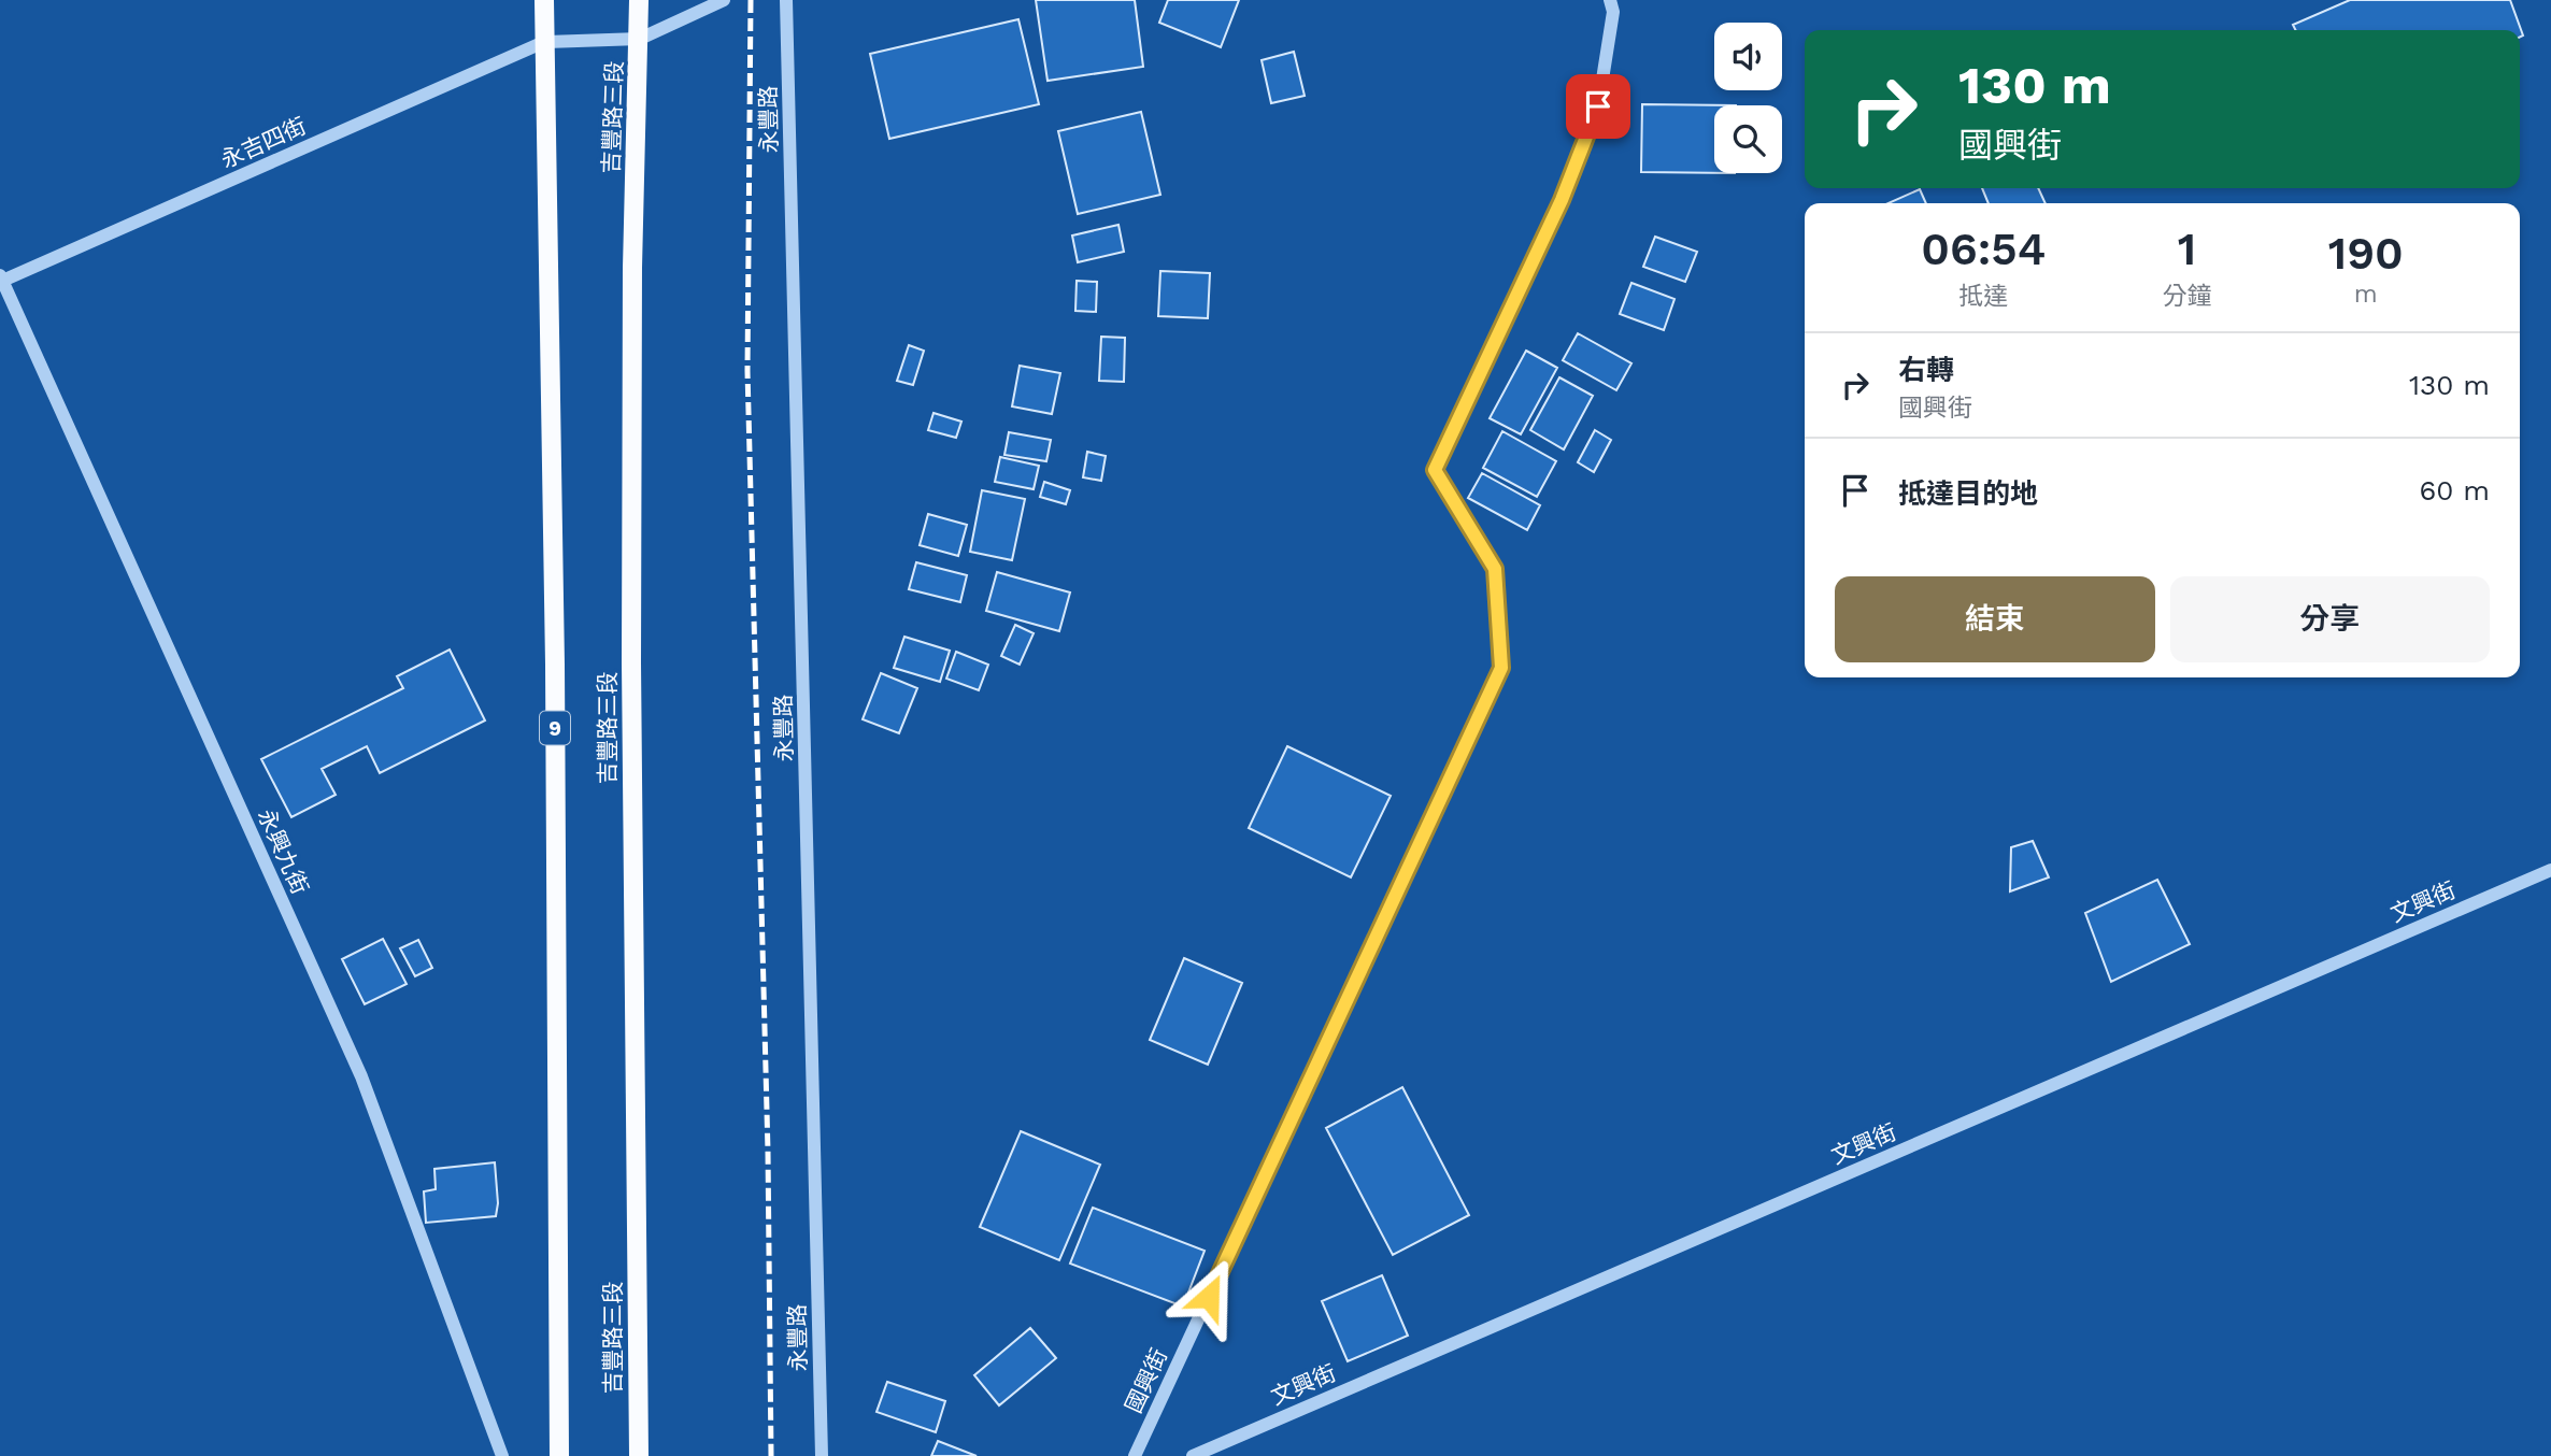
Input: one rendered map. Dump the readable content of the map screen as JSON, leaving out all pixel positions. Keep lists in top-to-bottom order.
{
  "streets": {
    "main road": ["吉豐路三段", "9"],
    "street": [
      "永豐路",
      "永吉四街",
      "永興九街",
      "文興街",
      "國興街"
    ]
  },
  "crossings": [
    ["永吉四街", "9"],
    ["永吉四街", "永興九街"]
  ],
  "page": {
    "turn": ["130 m", "國興街"],
    "eta": [
      "06:54",
      "抵達",
      "1",
      "分鐘",
      "190",
      "m"
    ],
    "list": [
      {
        "name": "右轉",
        "note": "國興街",
        "value": "130 m"
      },
      {
        "name": "抵達目的地",
        "value": "60 m"
      }
    ],
    "buttons": ["結束", "分享"]
  }
}
